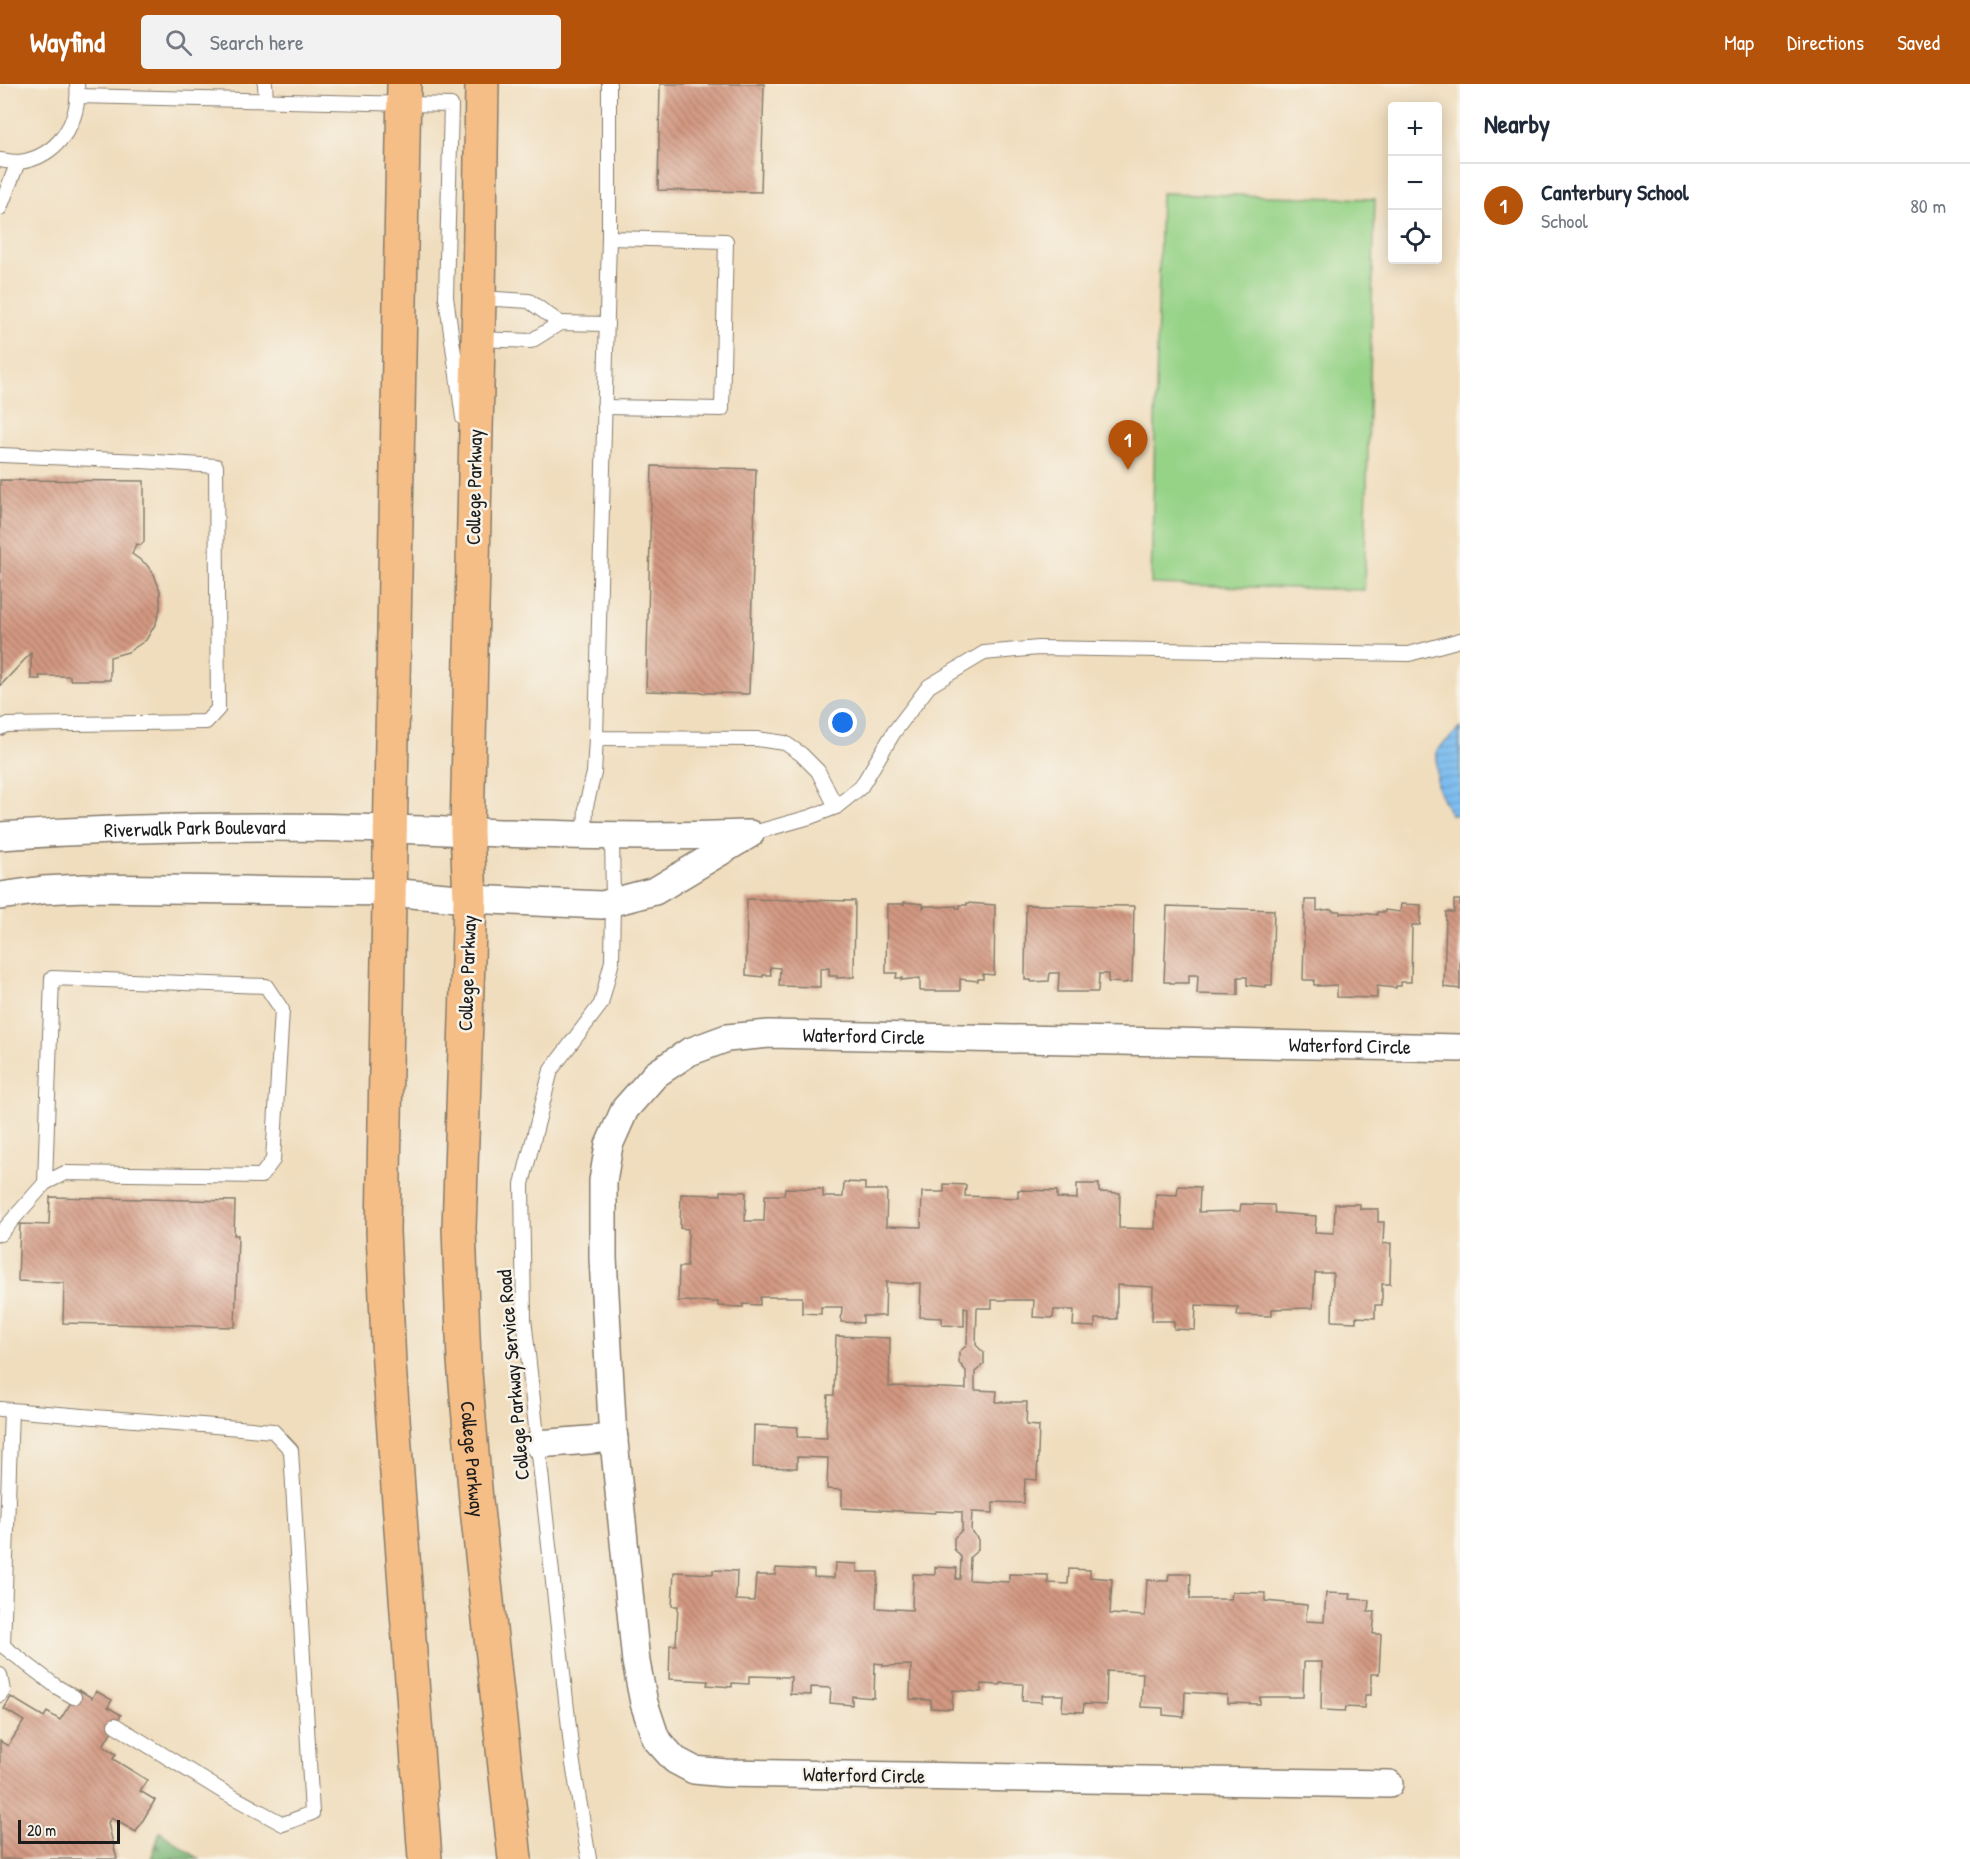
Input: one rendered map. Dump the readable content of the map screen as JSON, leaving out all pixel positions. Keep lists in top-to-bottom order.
{
  "streets": {
    "main road": ["College Parkway"],
    "street": ["Riverwalk Park Boulevard", "Waterford Circle"],
    "lane": ["College Parkway Service Road"]
  },
  "crossings": [
    ["College Parkway", "Riverwalk Park Boulevard"],
    ["Riverwalk Park Boulevard", "College Parkway Service Road"]
  ],
  "scale_bar": "20 m",
  "page": {
    "header": "Wayfind",
    "search": "Search here",
    "nav": ["Map", "Directions", "Saved"],
    "heading": "Nearby",
    "map_buttons": ["+", "−"],
    "list": [
      {
        "mark": "1",
        "name": "Canterbury School",
        "note": "School",
        "value": "80 m"
      }
    ],
    "pins": "1",
    "scale": "20 m"
  }
}
